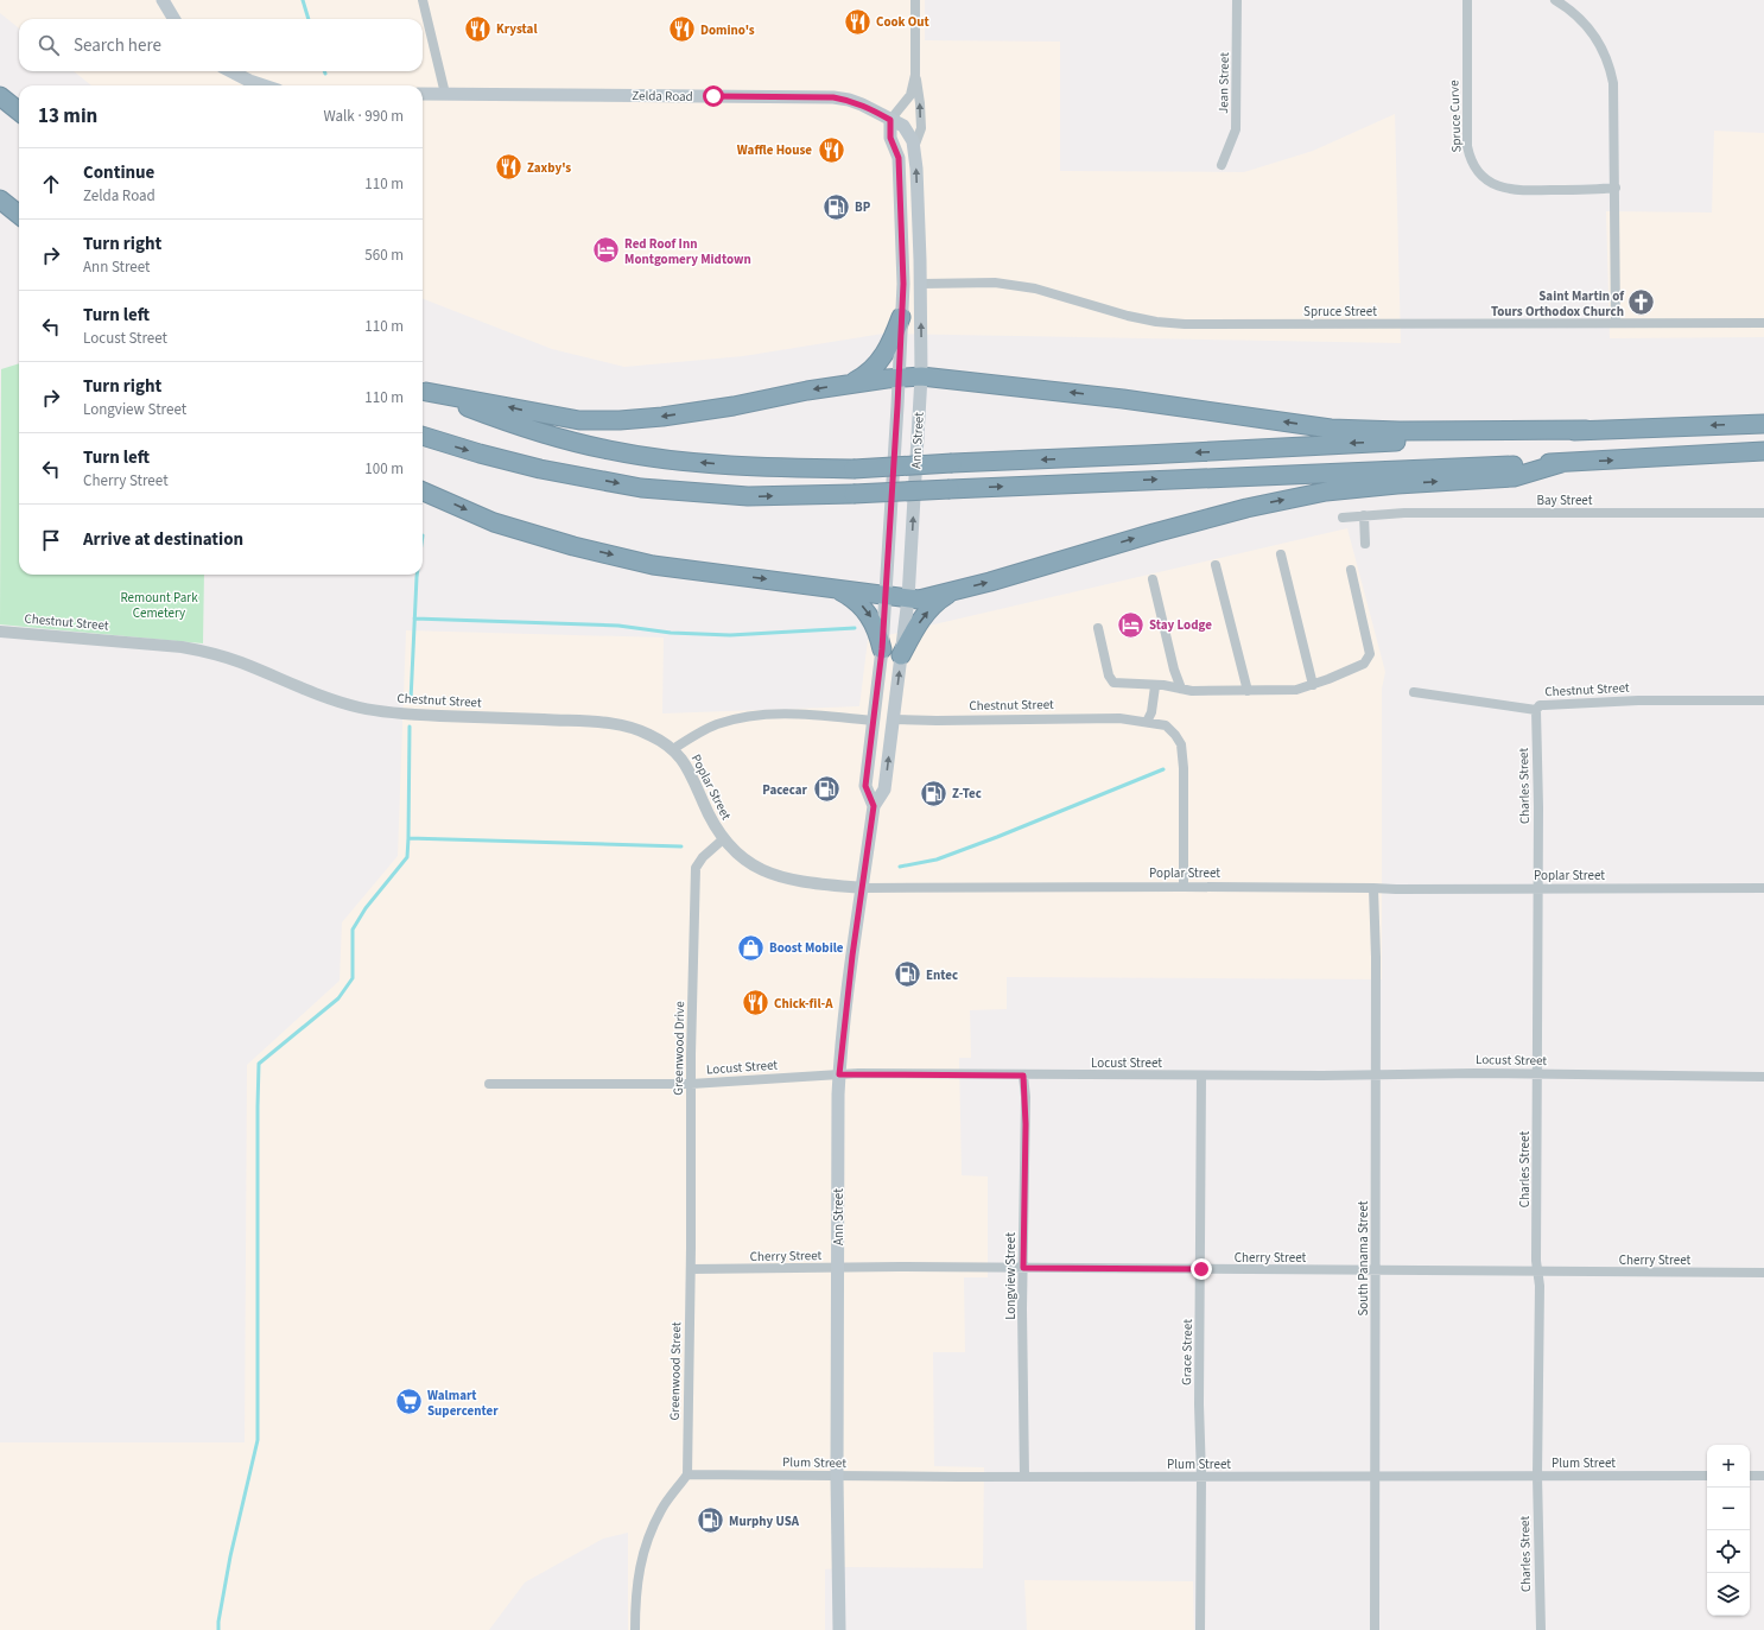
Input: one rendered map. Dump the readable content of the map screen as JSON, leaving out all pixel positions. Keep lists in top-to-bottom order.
{
  "streets": {
    "main road": ["Zelda Road", "Ann Street"],
    "street": [
      "Jean Street",
      "Spruce Curve",
      "Spruce Street",
      "Bay Street",
      "Chestnut Street",
      "Charles Street",
      "Poplar Street",
      "Greenwood Drive",
      "Locust Street",
      "Cherry Street",
      "South Panama Street",
      "Longview Street",
      "Grace Street",
      "Greenwood Street",
      "Plum Street"
    ]
  },
  "crossings": [
    ["Zelda Road", "Ann Street"],
    ["Spruce Street", "Ann Street"],
    ["Ann Street", "Chestnut Street"],
    ["Ann Street", "Poplar Street"],
    ["Ann Street", "Locust Street"],
    ["Ann Street", "Cherry Street"],
    ["Ann Street", "Plum Street"],
    ["Chestnut Street", "Charles Street"],
    ["Chestnut Street", "Poplar Street"],
    ["Charles Street", "Poplar Street"],
    ["Charles Street", "Locust Street"],
    ["Charles Street", "Cherry Street"],
    ["Charles Street", "Plum Street"],
    ["Poplar Street", "Greenwood Drive"],
    ["Poplar Street", "South Panama Street"],
    ["Greenwood Drive", "Locust Street"],
    ["Greenwood Drive", "Cherry Street"],
    ["Greenwood Drive", "Greenwood Street"],
    ["Locust Street", "South Panama Street"],
    ["Locust Street", "Longview Street"],
    ["Locust Street", "Grace Street"],
    ["Cherry Street", "South Panama Street"],
    ["Cherry Street", "Longview Street"],
    ["Cherry Street", "Grace Street"],
    ["Cherry Street", "Greenwood Street"],
    ["South Panama Street", "Plum Street"],
    ["Longview Street", "Plum Street"],
    ["Grace Street", "Plum Street"],
    ["Greenwood Street", "Plum Street"]
  ],
  "parks": ["Remount Park Cemetery"],
  "places": {
    "restaurant": [
      "Cook Out",
      "Krystal",
      "Domino's",
      "Waffle House",
      "Zaxby's",
      "Chick-fil-A"
    ],
    "fuel station": [
      "BP",
      "Pacecar",
      "Z-Tec",
      "Entec",
      "Murphy USA"
    ],
    "hotel": ["Red Roof Inn Montgomery Midtown", "Stay Lodge"],
    "church": ["Saint Martin of Tours Orthodox Church"],
    "shop": ["Boost Mobile"],
    "supermarket": ["Walmart Supercenter"]
  },
  "page": {
    "search": "Search here",
    "heading": ["13 min", "Walk · 990 m"],
    "list": [
      ["Continue", "Zelda Road", "110 m"],
      ["Turn right", "Ann Street", "560 m"],
      ["Turn left", "Locust Street", "110 m"],
      ["Turn right", "Longview Street", "110 m"],
      ["Turn left", "Cherry Street", "100 m"],
      "Arrive at destination"
    ],
    "map_buttons": ["+", "−"]
  }
}
